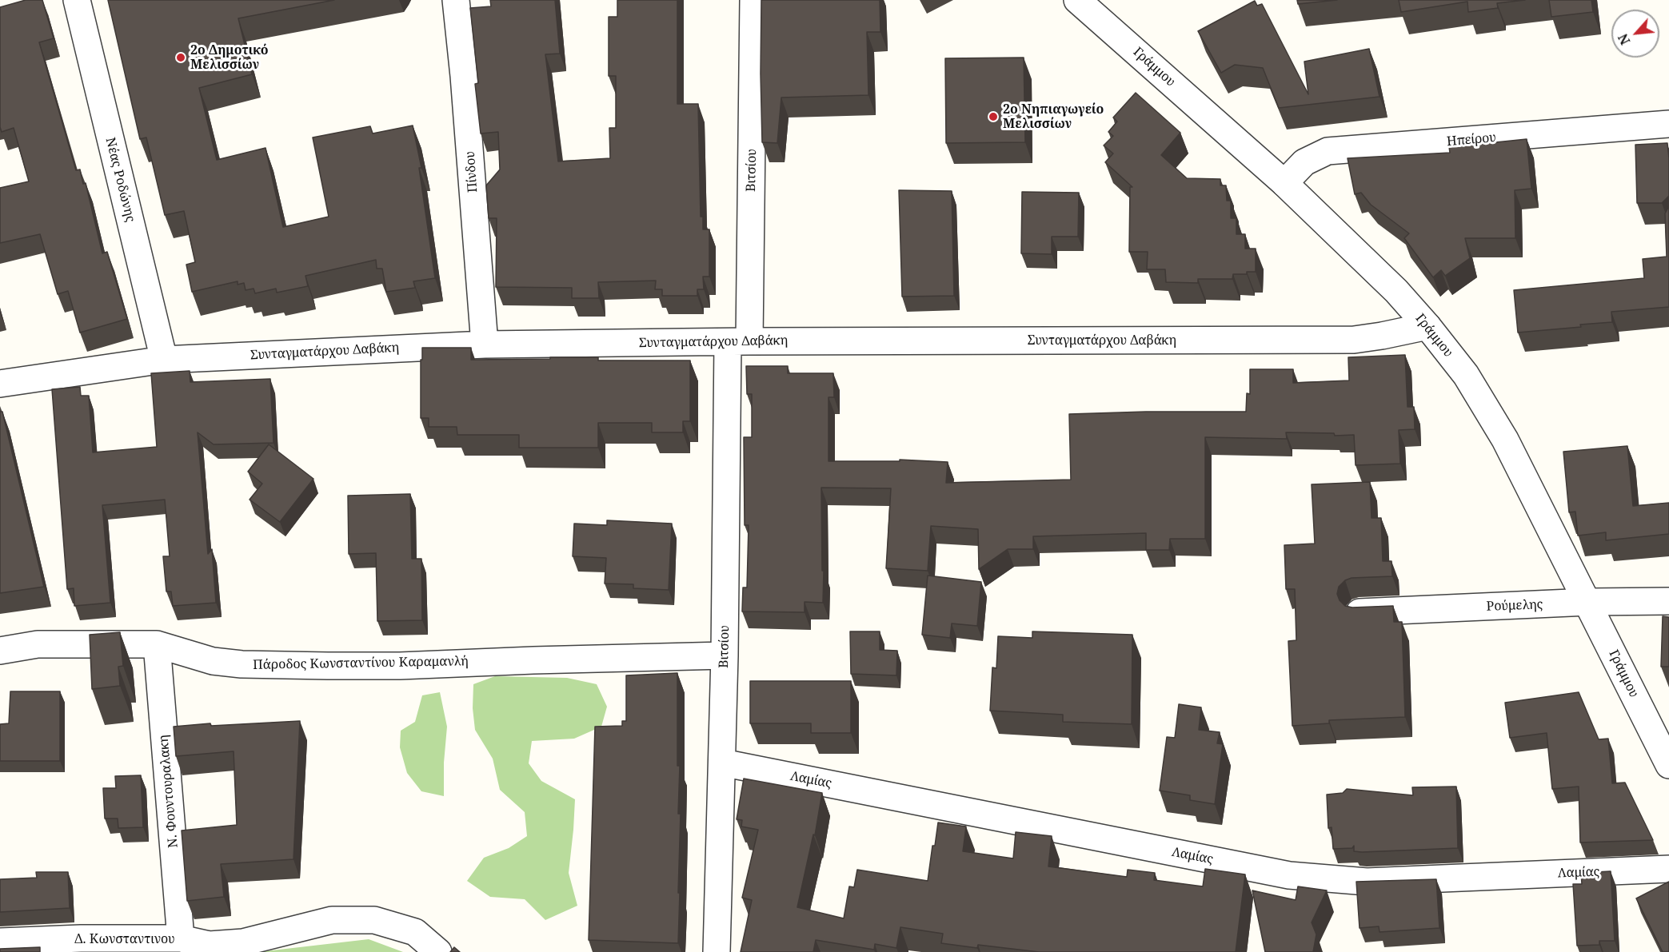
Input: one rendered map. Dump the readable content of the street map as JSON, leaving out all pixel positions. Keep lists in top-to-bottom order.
{
  "streets": {
    "street": [
      "Γράμμου",
      "Ηπείρου",
      "Βιτσίου",
      "Πίνδου",
      "Νέας Ροδώνης",
      "Συνταγματάρχου Δαβάκη",
      "Ρούμελης",
      "Πάροδος Κωνσταντίνου Καραμανλή",
      "Λαμίας",
      "Ν. Φουντουραλακη",
      "Δ. Κωνσταντινου"
    ]
  },
  "crossings": [
    ["Γράμμου", "Ηπείρου"],
    ["Γράμμου", "Συνταγματάρχου Δαβάκη"],
    ["Γράμμου", "Ρούμελης"],
    ["Βιτσίου", "Συνταγματάρχου Δαβάκη"],
    ["Βιτσίου", "Πάροδος Κωνσταντίνου Καραμανλή"],
    ["Βιτσίου", "Λαμίας"],
    ["Πίνδου", "Συνταγματάρχου Δαβάκη"],
    ["Νέας Ροδώνης", "Συνταγματάρχου Δαβάκη"],
    ["Πάροδος Κωνσταντίνου Καραμανλή", "Ν. Φουντουραλακη"],
    ["Ν. Φουντουραλακη", "Δ. Κωνσταντινου"]
  ],
  "places": ["2ο Δημοτικό Μελισσίων", "2ο Νηπιαγωγείο Μελισσίων"],
  "north": "bottom left"
}
